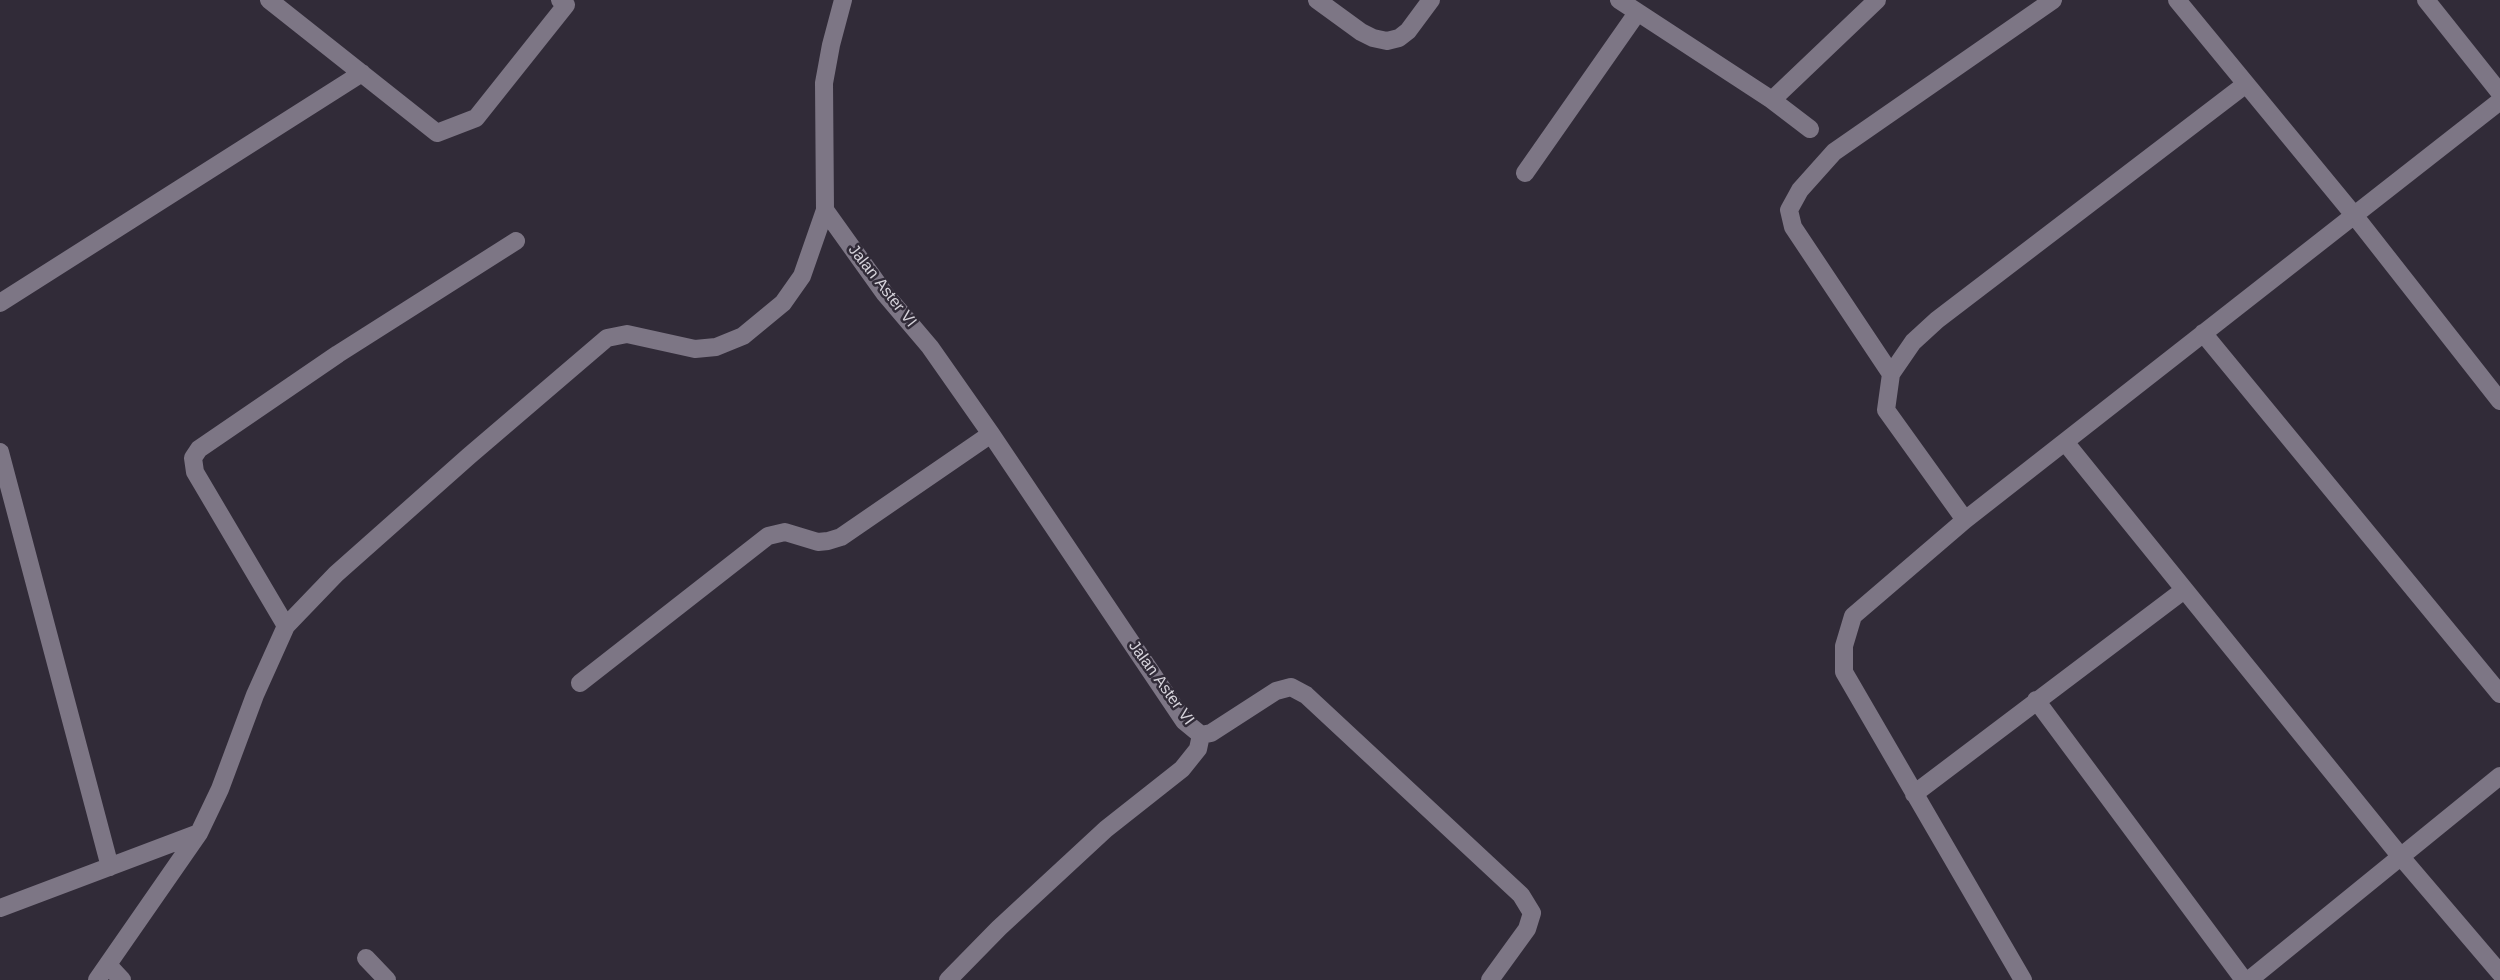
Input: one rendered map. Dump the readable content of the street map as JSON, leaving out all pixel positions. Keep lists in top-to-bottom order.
{
  "streets": {
    "street": ["Jalan Aster VI"]
  }
}
